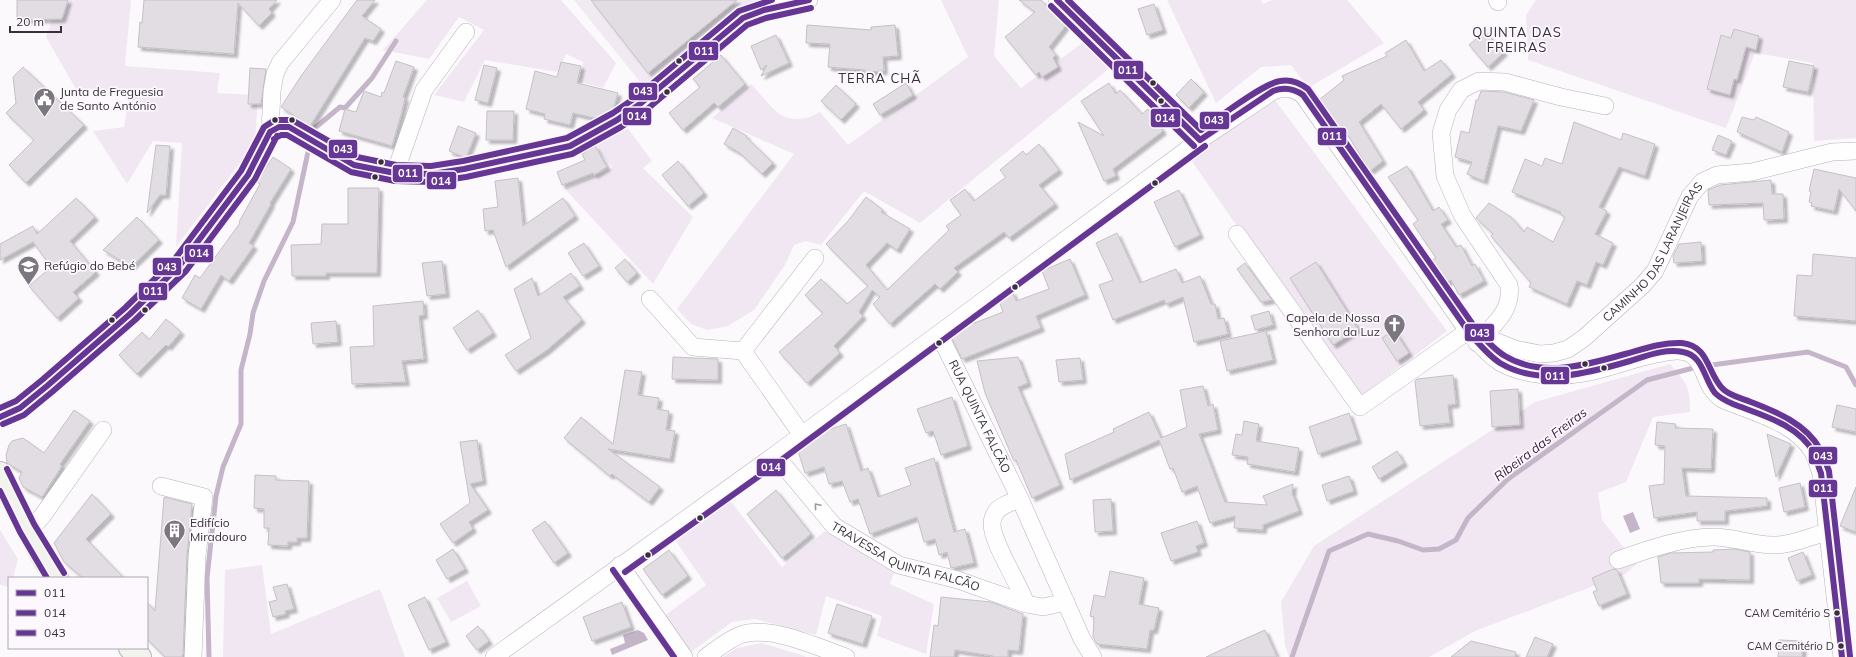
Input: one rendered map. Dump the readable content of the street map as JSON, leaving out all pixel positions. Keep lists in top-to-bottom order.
{
  "streets": {
    "street": ["CAMINHO DAS LARANJEIRAS", "RUA QUINTA FALCÃO", "TRAVESSA QUINTA FALCÃO"]
  },
  "crossings": [
    ["RUA QUINTA FALCÃO", "TRAVESSA QUINTA FALCÃO"]
  ],
  "one_way": ["TRAVESSA QUINTA FALCÃO"],
  "districts": ["QUINTA DAS FREIRAS", "TERRA CHÃ"],
  "water": ["Ribeira das Freiras"],
  "places": {
    "public building": ["Junta de Freguesia de Santo António"],
    "school or university": ["Refúgio do Bebé"],
    "church": ["Capela de Nossa Senhora da Luz"],
    "building": ["Edifício Miradouro"],
    "other": ["CAM Cemitério S", "CAM Cemitério D"]
  },
  "lines": ["transit line 011", "transit line 043", "transit line 014"],
  "legend": ["011", "014", "043"],
  "scale_bar": "20 m"
}
